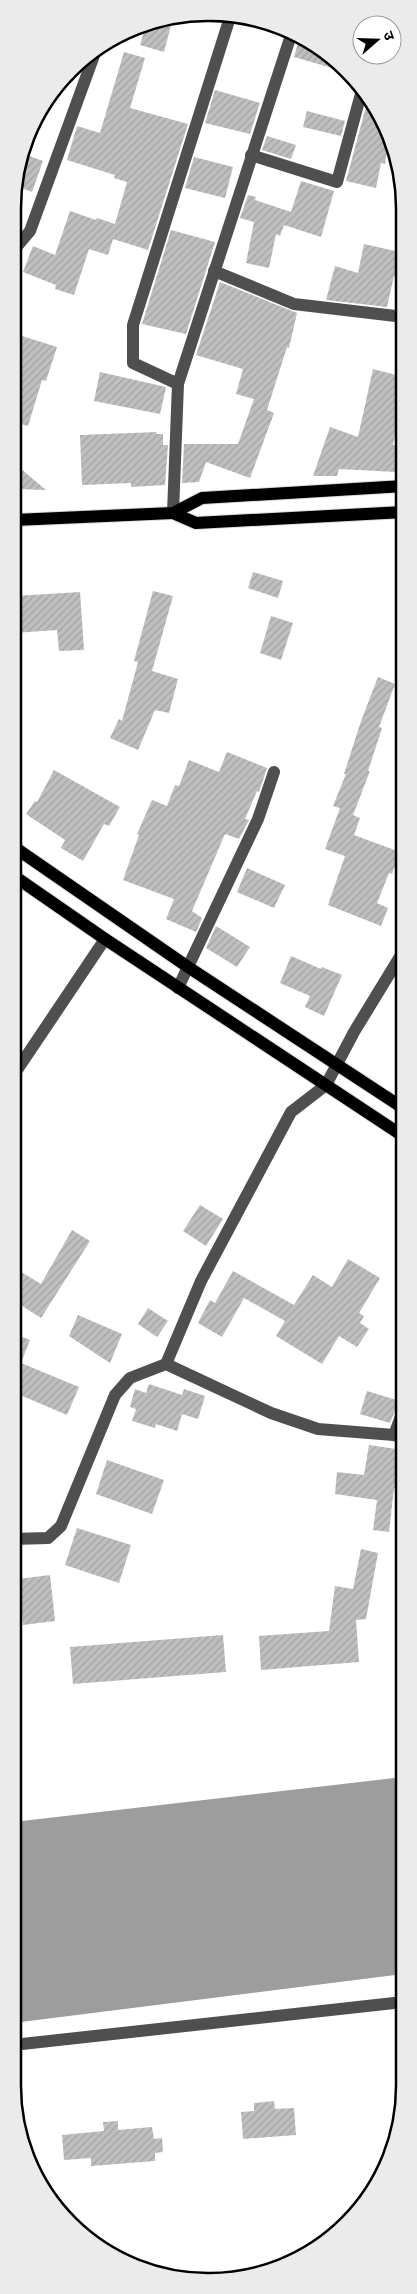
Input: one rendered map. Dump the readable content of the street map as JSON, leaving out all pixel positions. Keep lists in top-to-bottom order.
{
  "north": "right"
}
